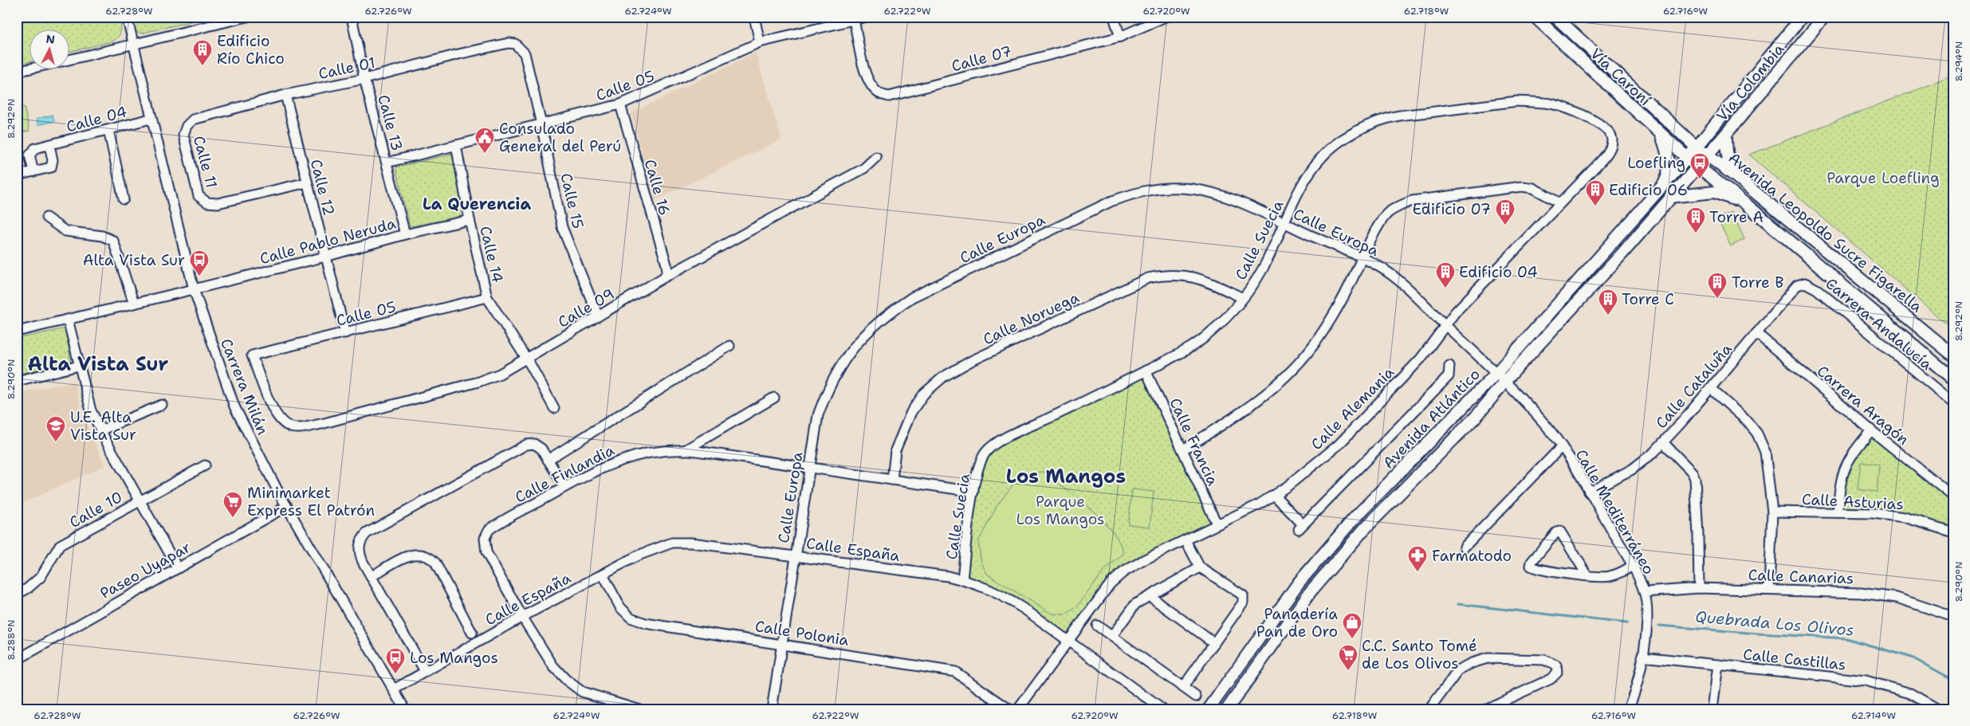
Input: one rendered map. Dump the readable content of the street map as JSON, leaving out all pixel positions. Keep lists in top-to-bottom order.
{
  "streets": {
    "main road": [
      "Vía Caroní",
      "Vía Colombia",
      "Avenida Leopoldo Sucre Figarella",
      "Avenida Atlántico"
    ],
    "street": [
      "Calle 07",
      "Calle 01",
      "Calle 05",
      "Calle 04",
      "Calle 13",
      "Calle 11",
      "Calle 12",
      "Calle 16",
      "Calle 15",
      "Calle Europa",
      "Calle Suecia",
      "Calle Pablo Neruda",
      "Calle 14",
      "Calle 09",
      "Calle Noruega",
      "Carrera Andalucía",
      "Calle Cataluña",
      "Carrera Milán",
      "Carrera Aragón",
      "Calle Alemania",
      "Calle Francia",
      "Calle Finlandia",
      "Calle Asturias",
      "Calle 10",
      "Calle Mediterráneo",
      "Calle España",
      "Paseo Uyapar",
      "Calle Canarias",
      "Calle Polonia",
      "Calle Castillas"
    ]
  },
  "crossings": [
    ["Calle 07", "Calle 05"],
    ["Calle 01", "Calle 13"],
    ["Calle 01", "Calle 11"],
    ["Calle 01", "Calle 12"],
    ["Calle 01", "Calle 15"],
    ["Vía Caroní", "Vía Colombia"],
    ["Vía Caroní", "Avenida Leopoldo Sucre Figarella"],
    ["Vía Caroní", "Avenida Atlántico"],
    ["Vía Colombia", "Avenida Leopoldo Sucre Figarella"],
    ["Vía Colombia", "Avenida Atlántico"],
    ["Calle 05", "Calle 13"],
    ["Calle 05", "Calle 12"],
    ["Calle 05", "Calle 16"],
    ["Calle 05", "Calle 15"],
    ["Calle 05", "Calle 14"],
    ["Calle 05", "Calle 09"],
    ["Calle 04", "Carrera Milán"],
    ["Calle 13", "Calle Pablo Neruda"],
    ["Calle 11", "Calle 12"],
    ["Calle 12", "Calle Pablo Neruda"],
    ["Calle 16", "Calle 09"],
    ["Calle 15", "Calle 09"],
    ["Calle Europa", "Calle Suecia"],
    ["Calle Europa", "Calle Alemania"],
    ["Calle Europa", "Avenida Atlántico"],
    ["Calle Europa", "Calle Finlandia"],
    ["Calle Europa", "Calle Mediterráneo"],
    ["Calle Europa", "Calle España"],
    ["Calle Europa", "Calle Polonia"],
    ["Avenida Leopoldo Sucre Figarella", "Avenida Atlántico"],
    ["Calle Suecia", "Calle Noruega"],
    ["Calle Suecia", "Calle Alemania"],
    ["Calle Suecia", "Calle Francia"],
    ["Calle Suecia", "Calle Finlandia"],
    ["Calle Suecia", "Calle España"],
    ["Calle Pablo Neruda", "Calle 14"],
    ["Calle Pablo Neruda", "Carrera Milán"],
    ["Calle 14", "Calle 09"],
    ["Calle Noruega", "Calle Finlandia"],
    ["Carrera Andalucía", "Calle Cataluña"],
    ["Calle Cataluña", "Carrera Aragón"],
    ["Calle Cataluña", "Calle Mediterráneo"],
    ["Carrera Milán", "Calle España"],
    ["Carrera Milán", "Paseo Uyapar"],
    ["Calle Alemania", "Calle Francia"],
    ["Calle Alemania", "Calle España"],
    ["Avenida Atlántico", "Calle Mediterráneo"],
    ["Calle Finlandia", "Calle España"],
    ["Calle Mediterráneo", "Calle Canarias"],
    ["Calle Mediterráneo", "Calle Castillas"],
    ["Calle España", "Calle Polonia"]
  ],
  "districts": ["La Querencia", "Alta Vista Sur", "Los Mangos"],
  "water": ["Quebrada Los Olivos"],
  "parks": ["Parque Loefling", "Parque Los Mangos"],
  "places": {
    "building": [
      "Edificio Río Chico",
      "Edificio 06",
      "Edificio 07",
      "Torre A",
      "Edificio 04",
      "Torre B",
      "Torre C"
    ],
    "public building": ["Consulado General del Perú"],
    "bus stop": ["Loefling", "Alta Vista Sur", "Los Mangos"],
    "school or university": ["U.E. Alta Vista Sur"],
    "supermarket": ["Minimarket Express El Patrón", "C.C. Santo Tomé de Los Olivos"],
    "pharmacy": ["Farmatodo"],
    "shop": ["Panadería Pan de Oro"]
  },
  "north": "top",
  "coordinates": [
    "62.728°W",
    "62.726°W",
    "62.724°W",
    "62.722°W",
    "62.720°W",
    "62.718°W",
    "62.716°W",
    "8.294°N",
    "8.292°N",
    "8.290°N",
    "8.288°N",
    "62.714°W"
  ]
}
